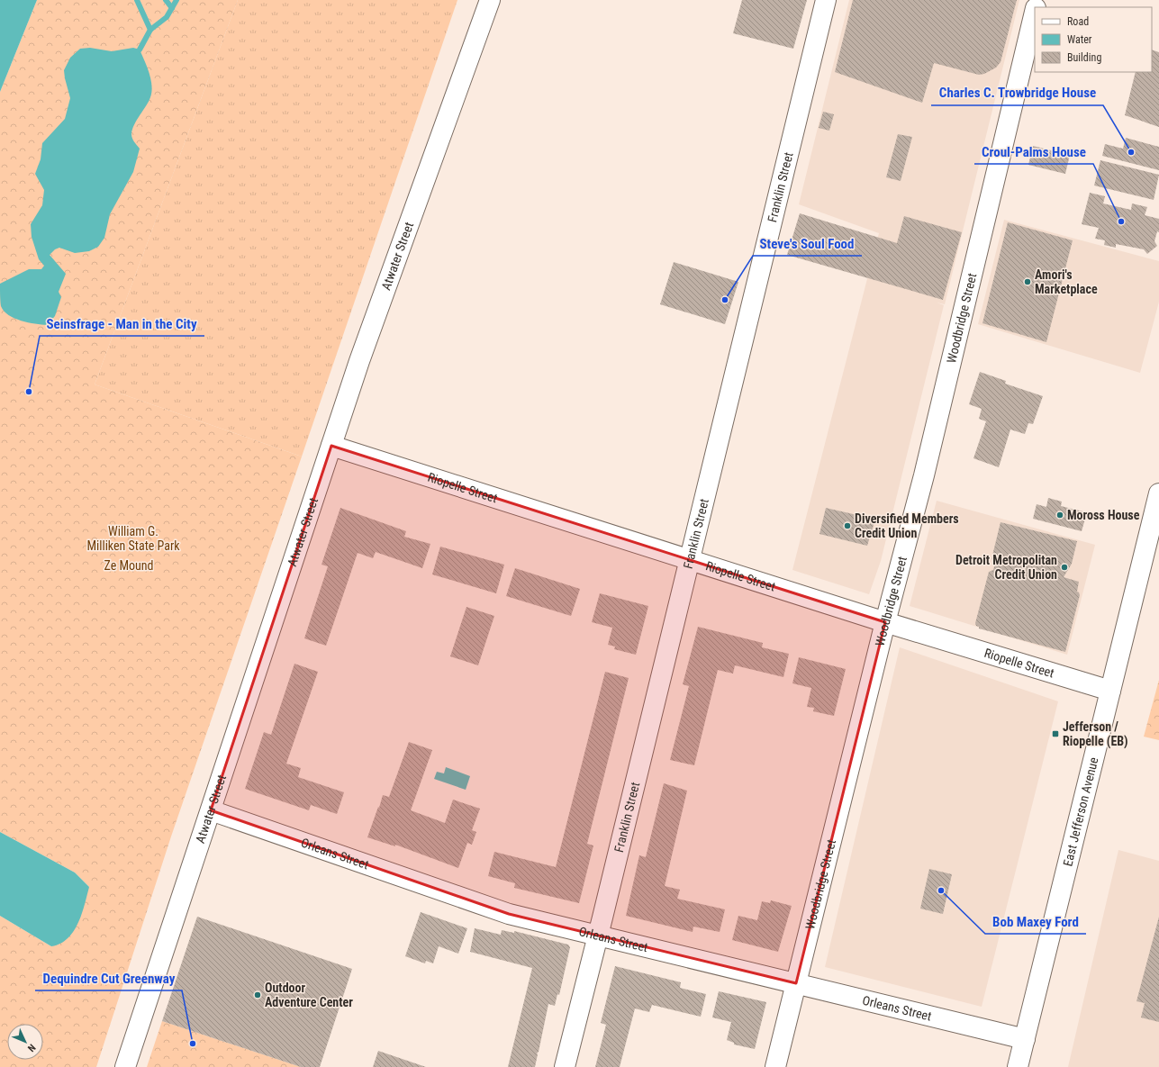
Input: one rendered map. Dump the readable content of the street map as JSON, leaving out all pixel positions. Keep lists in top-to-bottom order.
{
  "streets": {
    "street": [
      "Franklin Street",
      "Atwater Street",
      "Woodbridge Street",
      "Riopelle Street",
      "East Jefferson Avenue",
      "Orleans Street"
    ]
  },
  "crossings": [
    ["Franklin Street", "Riopelle Street"],
    ["Franklin Street", "Orleans Street"],
    ["Atwater Street", "Riopelle Street"],
    ["Atwater Street", "Orleans Street"],
    ["Woodbridge Street", "Riopelle Street"],
    ["Woodbridge Street", "Orleans Street"],
    ["Riopelle Street", "East Jefferson Avenue"],
    ["East Jefferson Avenue", "Orleans Street"]
  ],
  "parks": ["William G. Milliken State Park", "Ze Mound"],
  "places": {
    "other": [
      "Charles C. Trowbridge House",
      "Croul-Palms House",
      "Amori's Marketplace",
      "Steve's Soul Food",
      "Seinsfrage - Man in the City",
      "Moross House",
      "Diversified Members Credit Union",
      "Detroit Metropolitan Credit Union",
      "Bob Maxey Ford",
      "Outdoor Adventure Center",
      "Dequindre Cut Greenway"
    ],
    "transit": ["Jefferson / Riopelle (EB)"]
  },
  "legend": ["Road", "Water", "Building"],
  "north": "bottom right"
}
